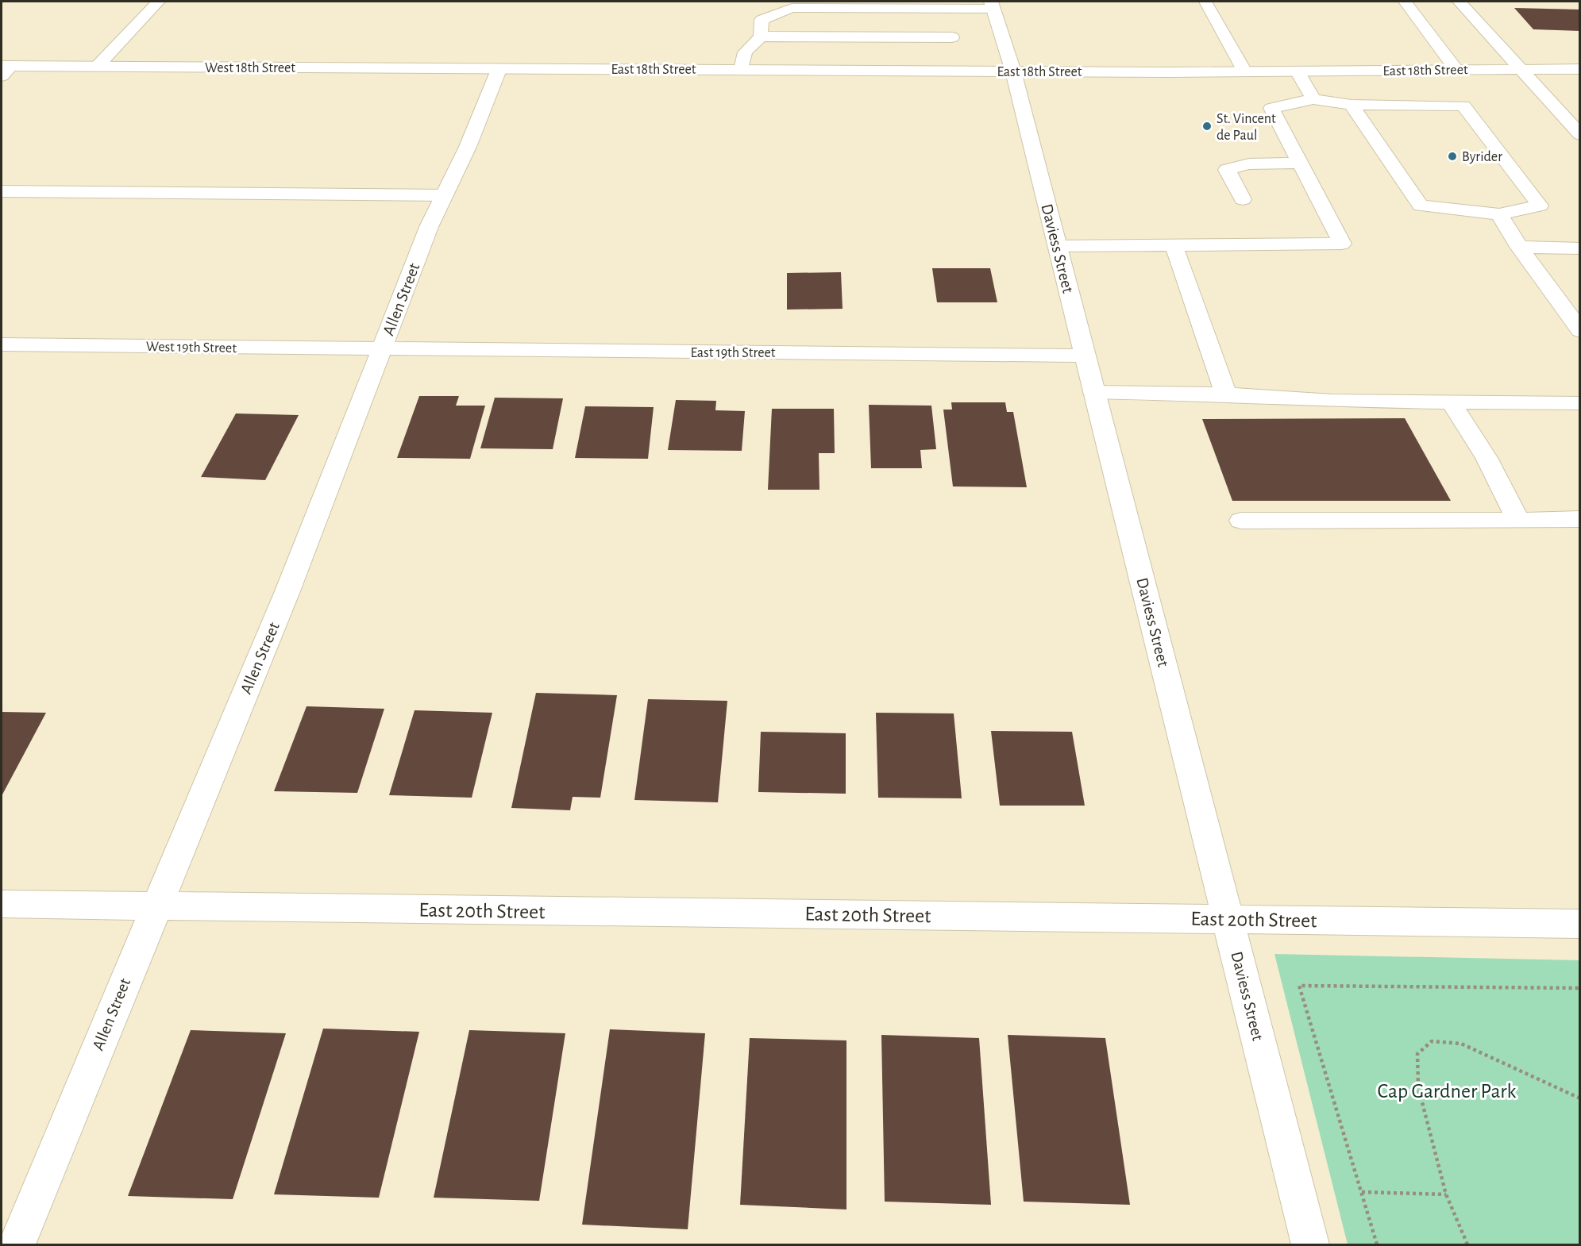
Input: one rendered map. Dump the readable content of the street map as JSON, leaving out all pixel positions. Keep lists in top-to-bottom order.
{
  "streets": {
    "street": [
      "West 18th Street",
      "East 18th Street",
      "Daviess Street",
      "Allen Street",
      "West 19th Street",
      "East 19th Street",
      "East 20th Street"
    ]
  },
  "crossings": [
    ["West 18th Street", "East 18th Street"],
    ["West 18th Street", "Allen Street"],
    ["East 18th Street", "Daviess Street"],
    ["East 18th Street", "Allen Street"],
    ["Daviess Street", "East 19th Street"],
    ["Daviess Street", "East 20th Street"],
    ["Allen Street", "West 19th Street"],
    ["Allen Street", "East 19th Street"],
    ["Allen Street", "East 20th Street"],
    ["West 19th Street", "East 19th Street"]
  ],
  "parks": ["Cap Gardner Park"],
  "places": ["St. Vincent de Paul", "Byrider"]
}
